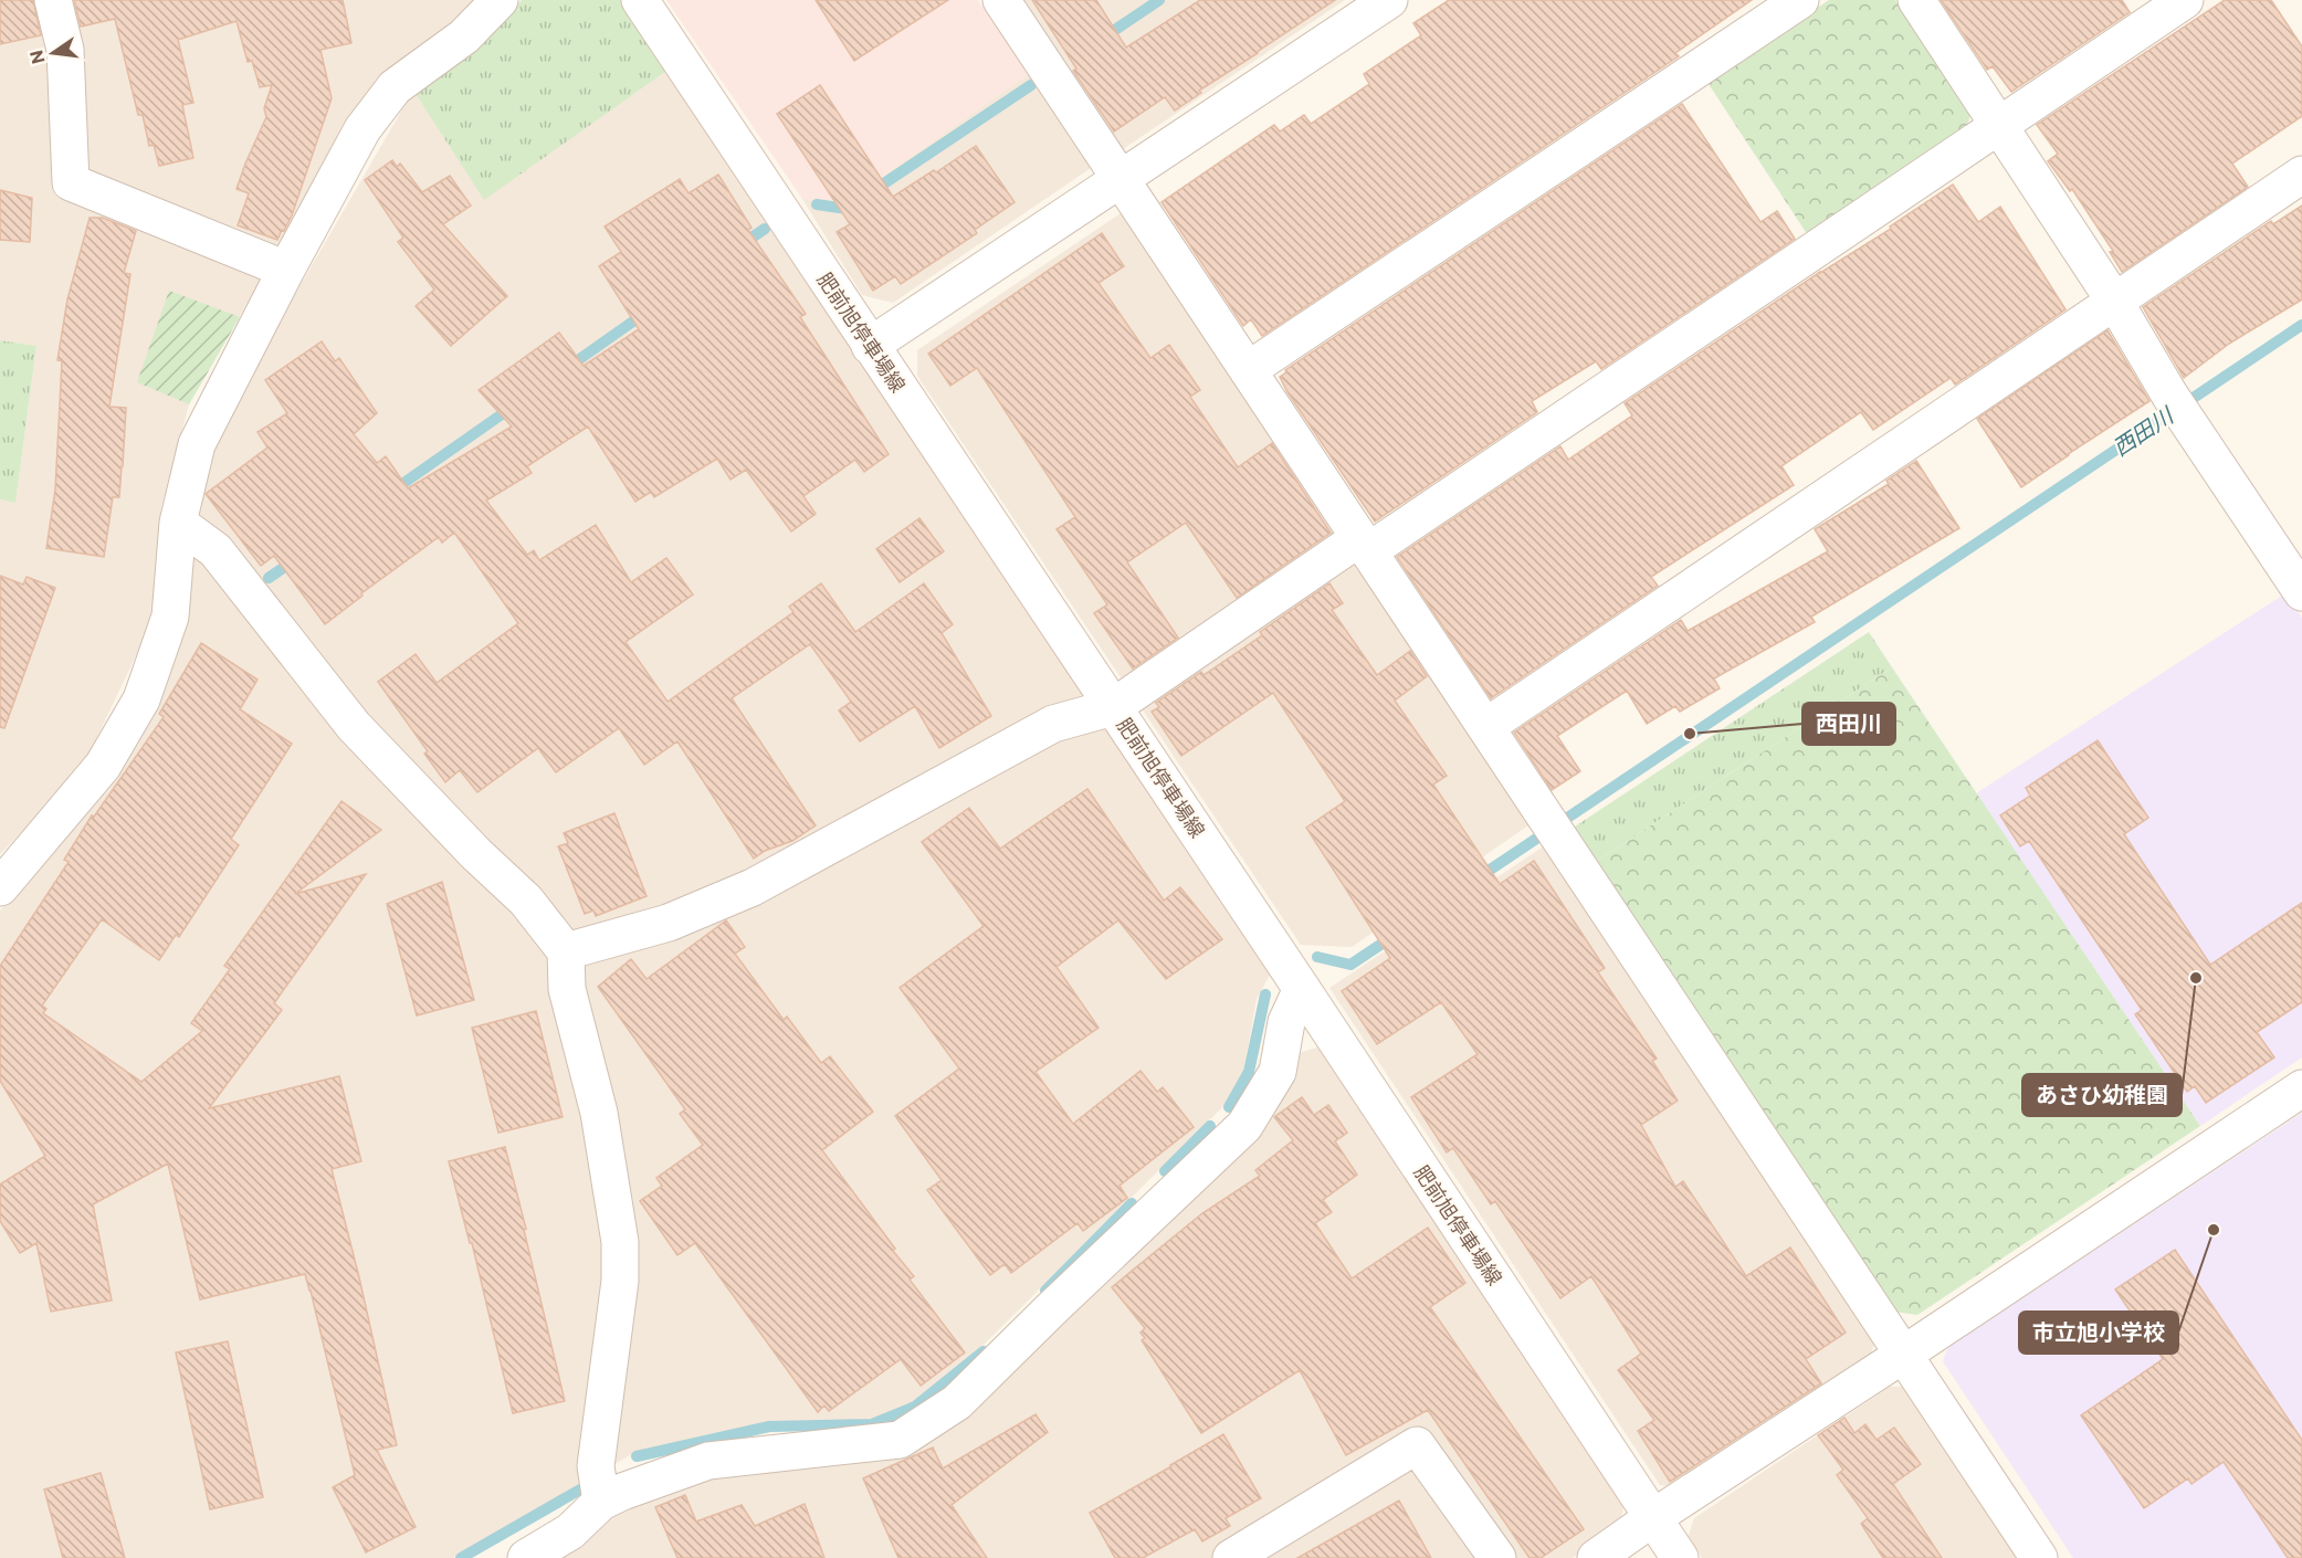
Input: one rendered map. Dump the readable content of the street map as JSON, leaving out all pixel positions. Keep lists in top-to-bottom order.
{
  "streets": {
    "street": ["肥前旭停車場線"]
  },
  "water": ["西田川"],
  "places": ["西田川", "あさひ幼稚園", "市立旭小学校"],
  "north": "left"
}
